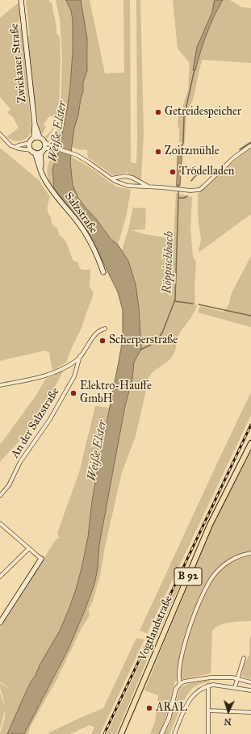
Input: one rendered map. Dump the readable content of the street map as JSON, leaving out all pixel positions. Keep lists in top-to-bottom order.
{
  "streets": {
    "main road": [
      "Zwickauer Straße",
      "Salzstraße",
      "B 92",
      "Vogtlandstraße"
    ],
    "street": ["An der Salzstraße"]
  },
  "crossings": [
    ["Zwickauer Straße", "Salzstraße"]
  ],
  "water": ["Weiße Elster", "Röppischbach"],
  "places": [
    "Getreidespeicher",
    "Zoitzmühle",
    "Trödelladen",
    "Scherperstraße",
    "Elektro-Hauffe GmbH",
    "ARAL"
  ],
  "north": "bottom"
}
